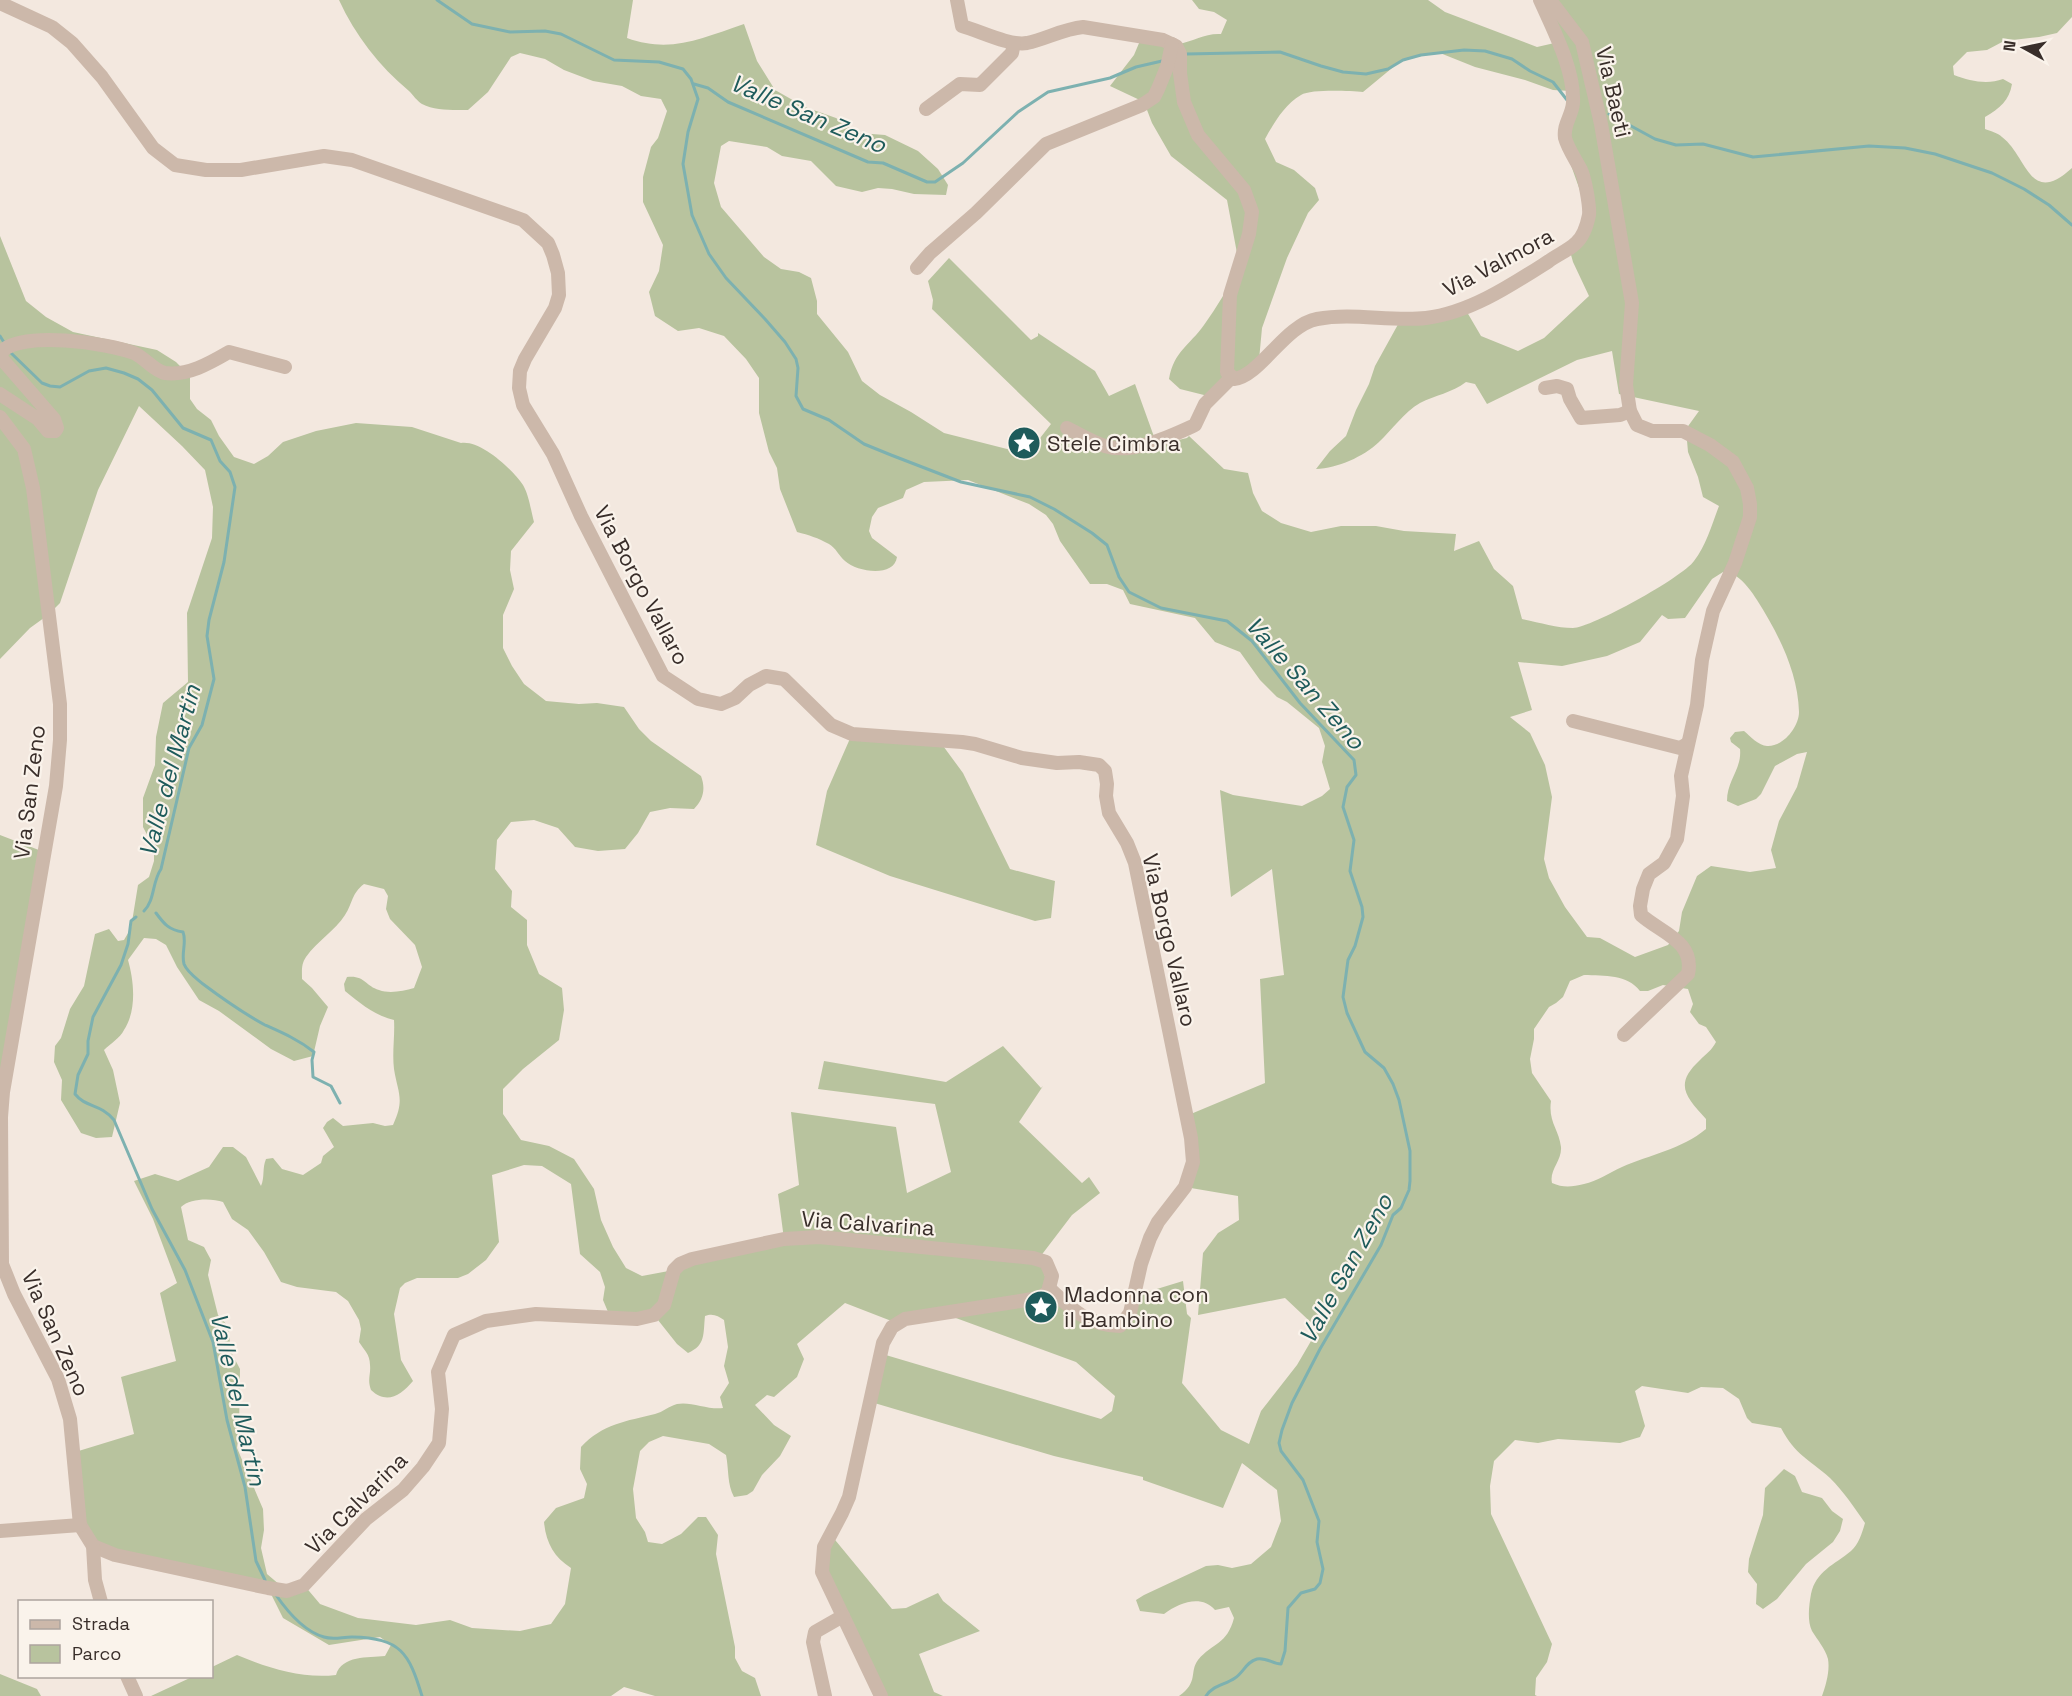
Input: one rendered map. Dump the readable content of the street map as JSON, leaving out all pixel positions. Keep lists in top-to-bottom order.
{
  "streets": {
    "street": [
      "Via Baeti",
      "Via Valmora",
      "Via Borgo Vallaro",
      "Via San Zeno",
      "Via Calvarina"
    ]
  },
  "crossings": [
    ["Via Borgo Vallaro", "Via Calvarina"]
  ],
  "water": ["Valle San Zeno", "Valle del Martin"],
  "places": {
    "place": ["Stele Cimbra", "Madonna con il Bambino"]
  },
  "legend": ["Strada", "Parco"],
  "north": "left"
}
